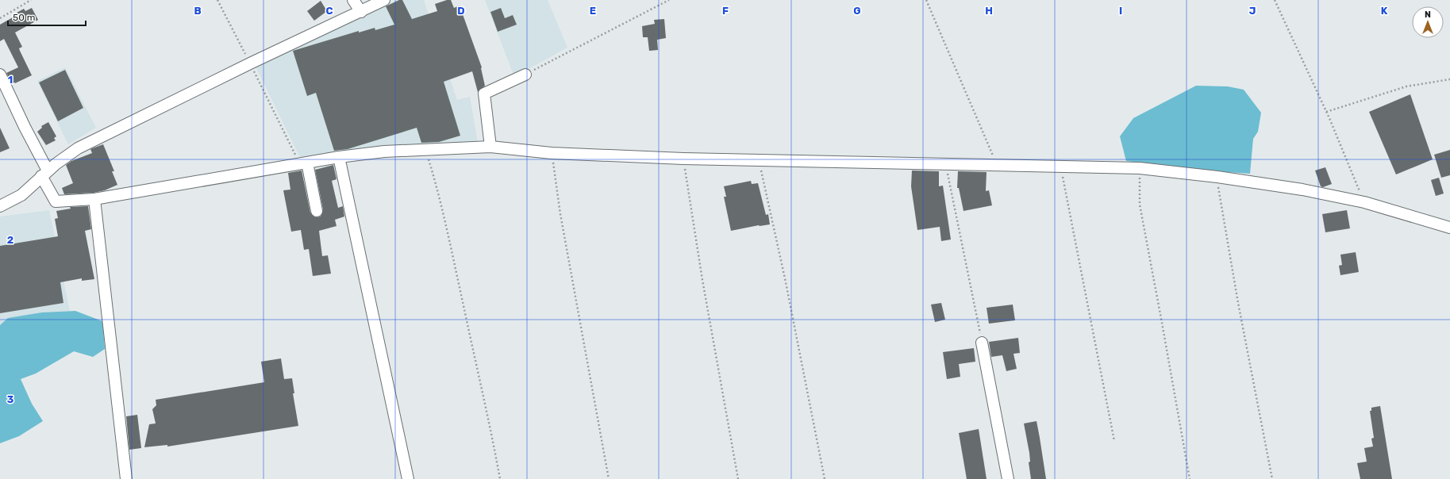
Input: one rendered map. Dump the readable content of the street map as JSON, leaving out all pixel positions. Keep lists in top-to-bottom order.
{
  "scale_bar": "50 m",
  "north": "top",
  "grid": {
    "columns": [
      "B",
      "C",
      "D",
      "E",
      "F",
      "G",
      "H",
      "I",
      "J",
      "K"
    ],
    "rows": ["1", "2", "3"]
  }
}
